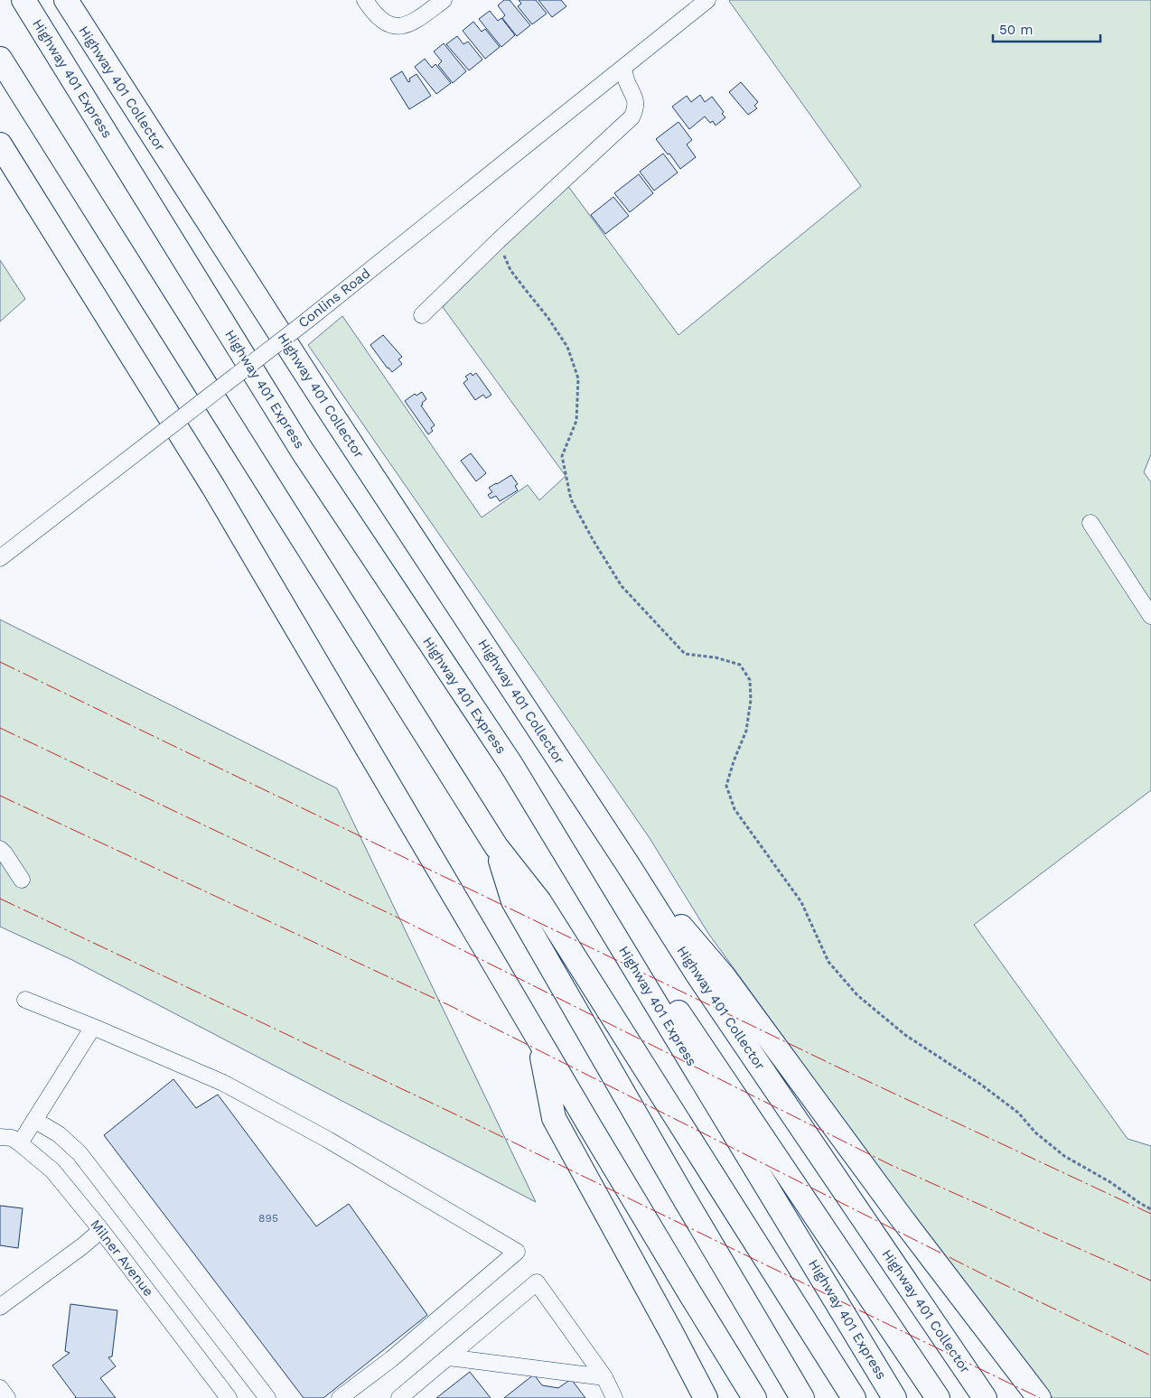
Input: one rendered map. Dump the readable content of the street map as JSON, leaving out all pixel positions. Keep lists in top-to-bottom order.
{
  "streets": {
    "highway": ["Highway 401 Express", "Highway 401 Collector"],
    "street": ["Conlins Road", "Milner Avenue"]
  },
  "house_numbers": ["895"],
  "scale_bar": "50 m"
}
